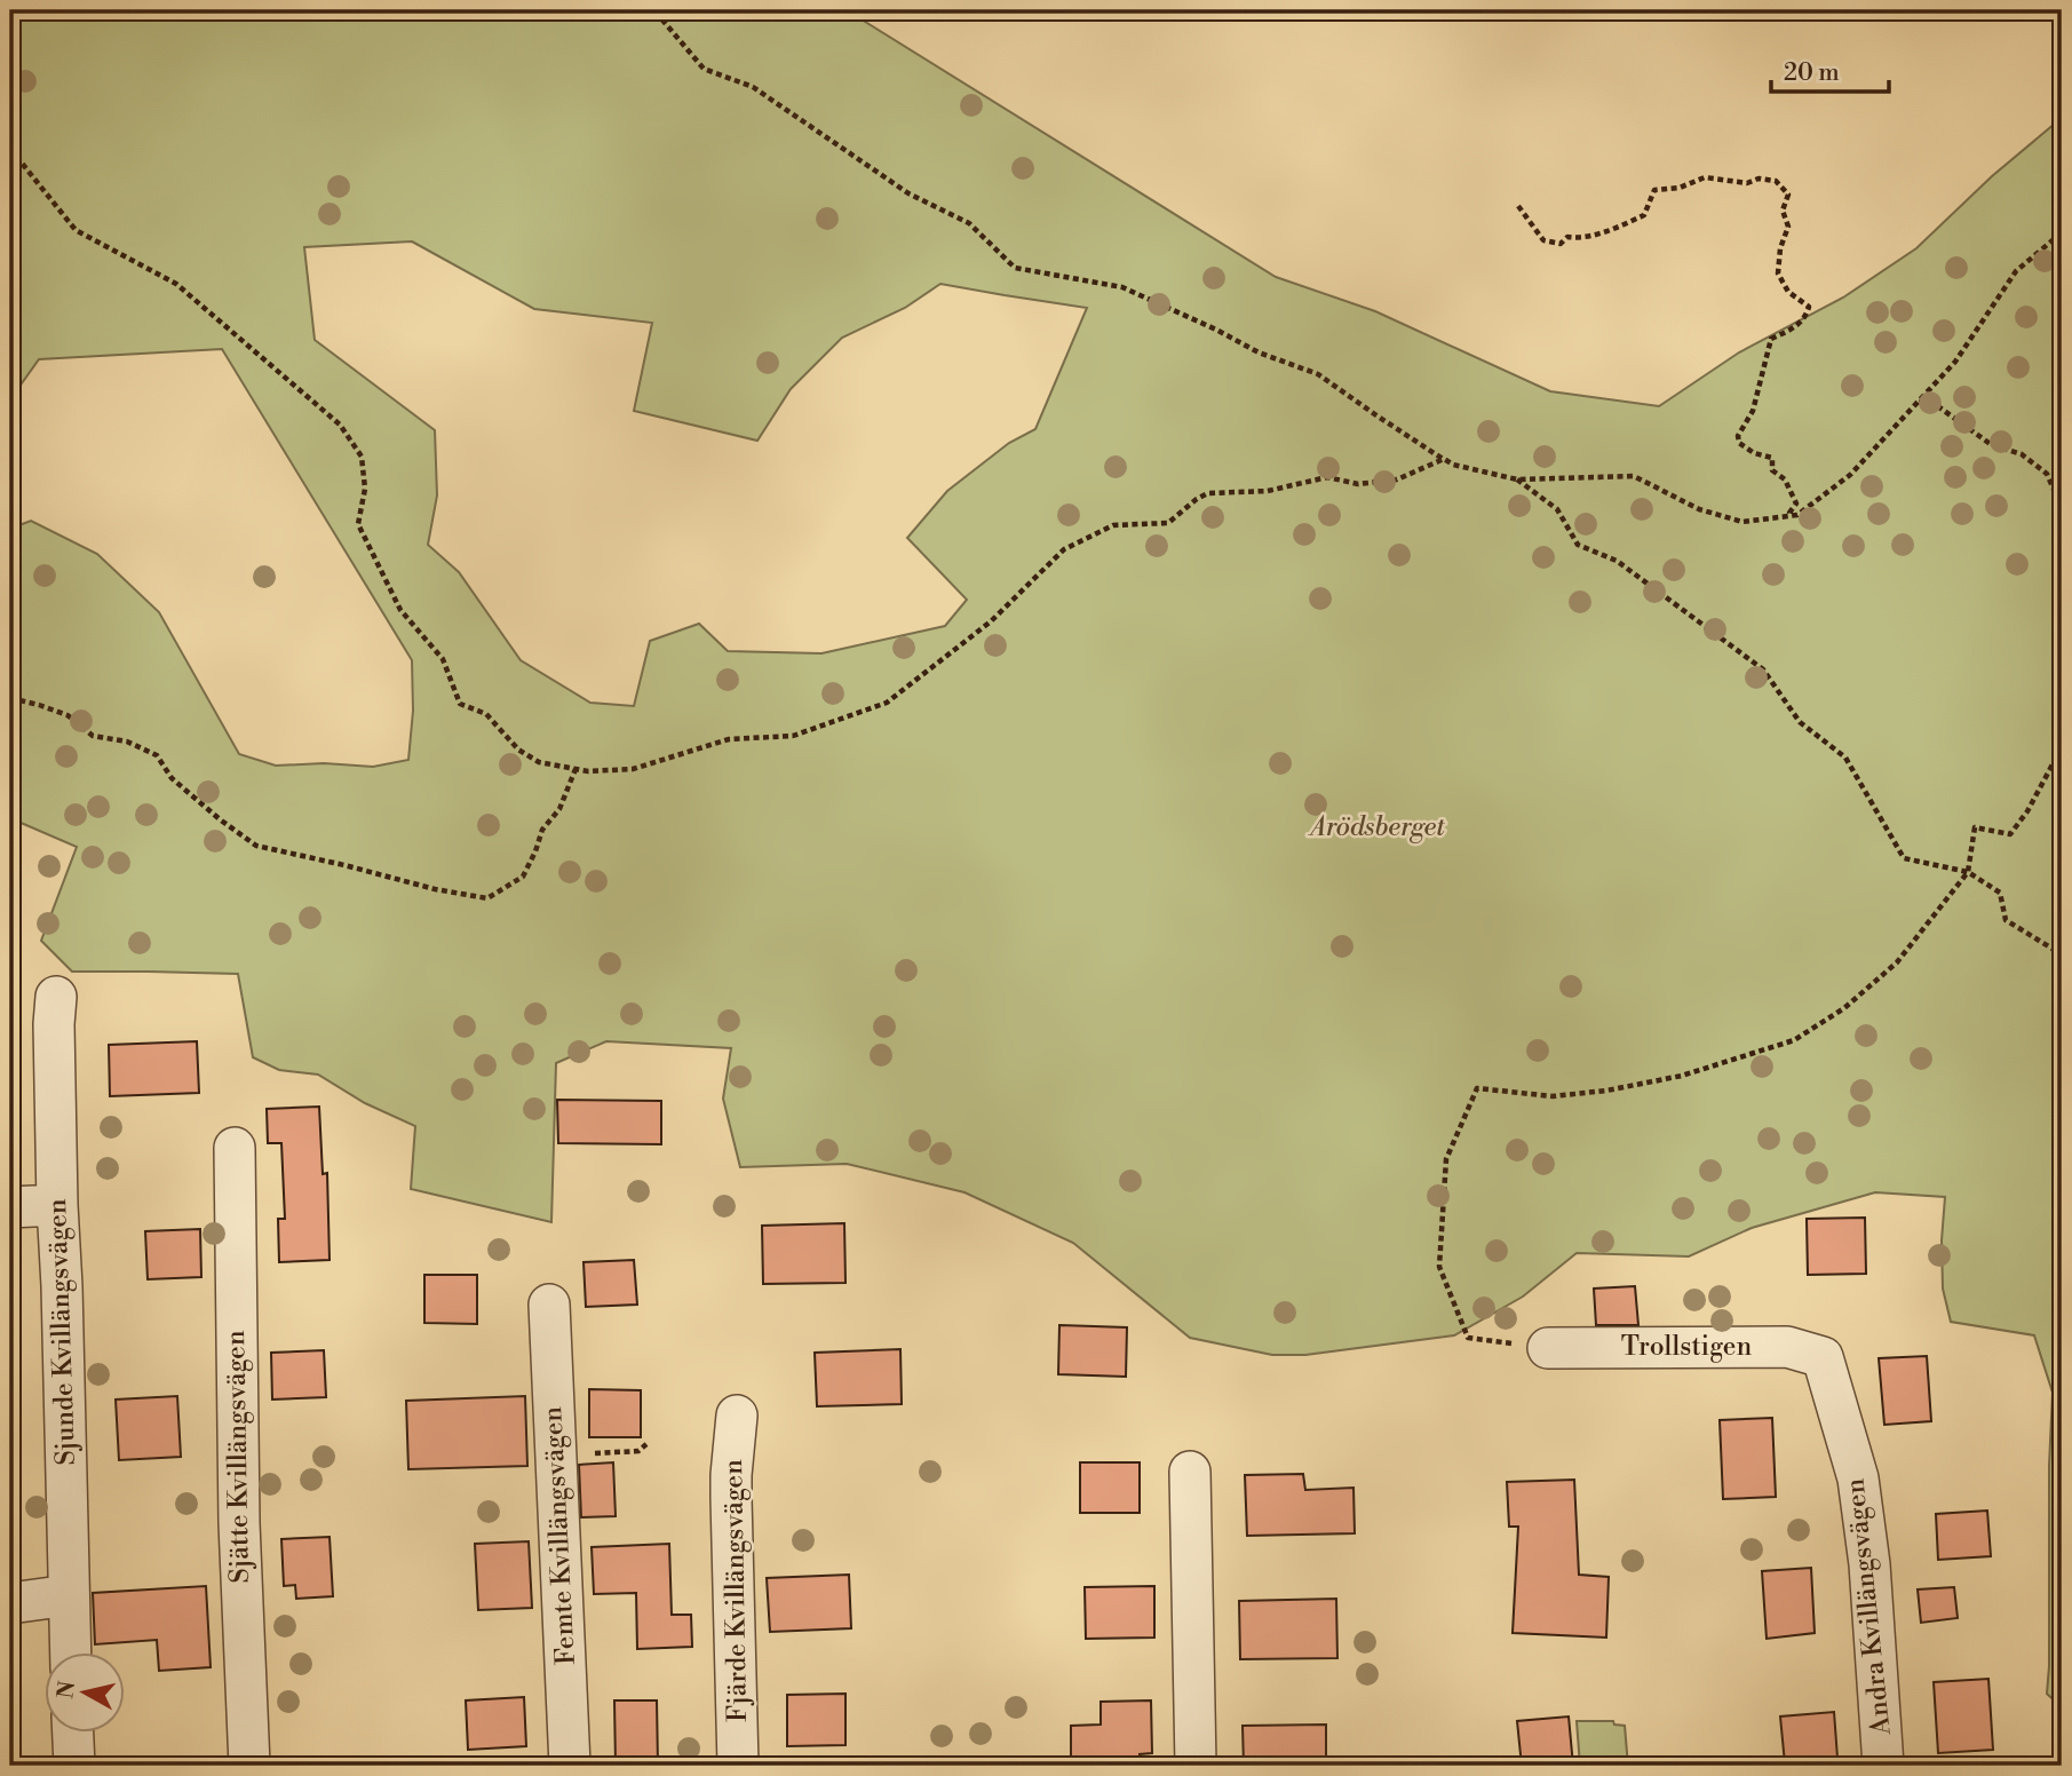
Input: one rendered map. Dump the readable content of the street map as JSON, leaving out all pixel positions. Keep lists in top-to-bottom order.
{
  "streets": {
    "street": [
      "Sjunde Kvillängsvägen",
      "Trollstigen",
      "Sjätte Kvillängsvägen",
      "Femte Kvillängsvägen",
      "Fjärde Kvillängsvägen",
      "Andra Kvillängsvägen"
    ]
  },
  "crossings": [
    ["Trollstigen", "Andra Kvillängsvägen"]
  ],
  "parks": ["Arödsberget"],
  "scale_bar": "20 m",
  "north": "left"
}
